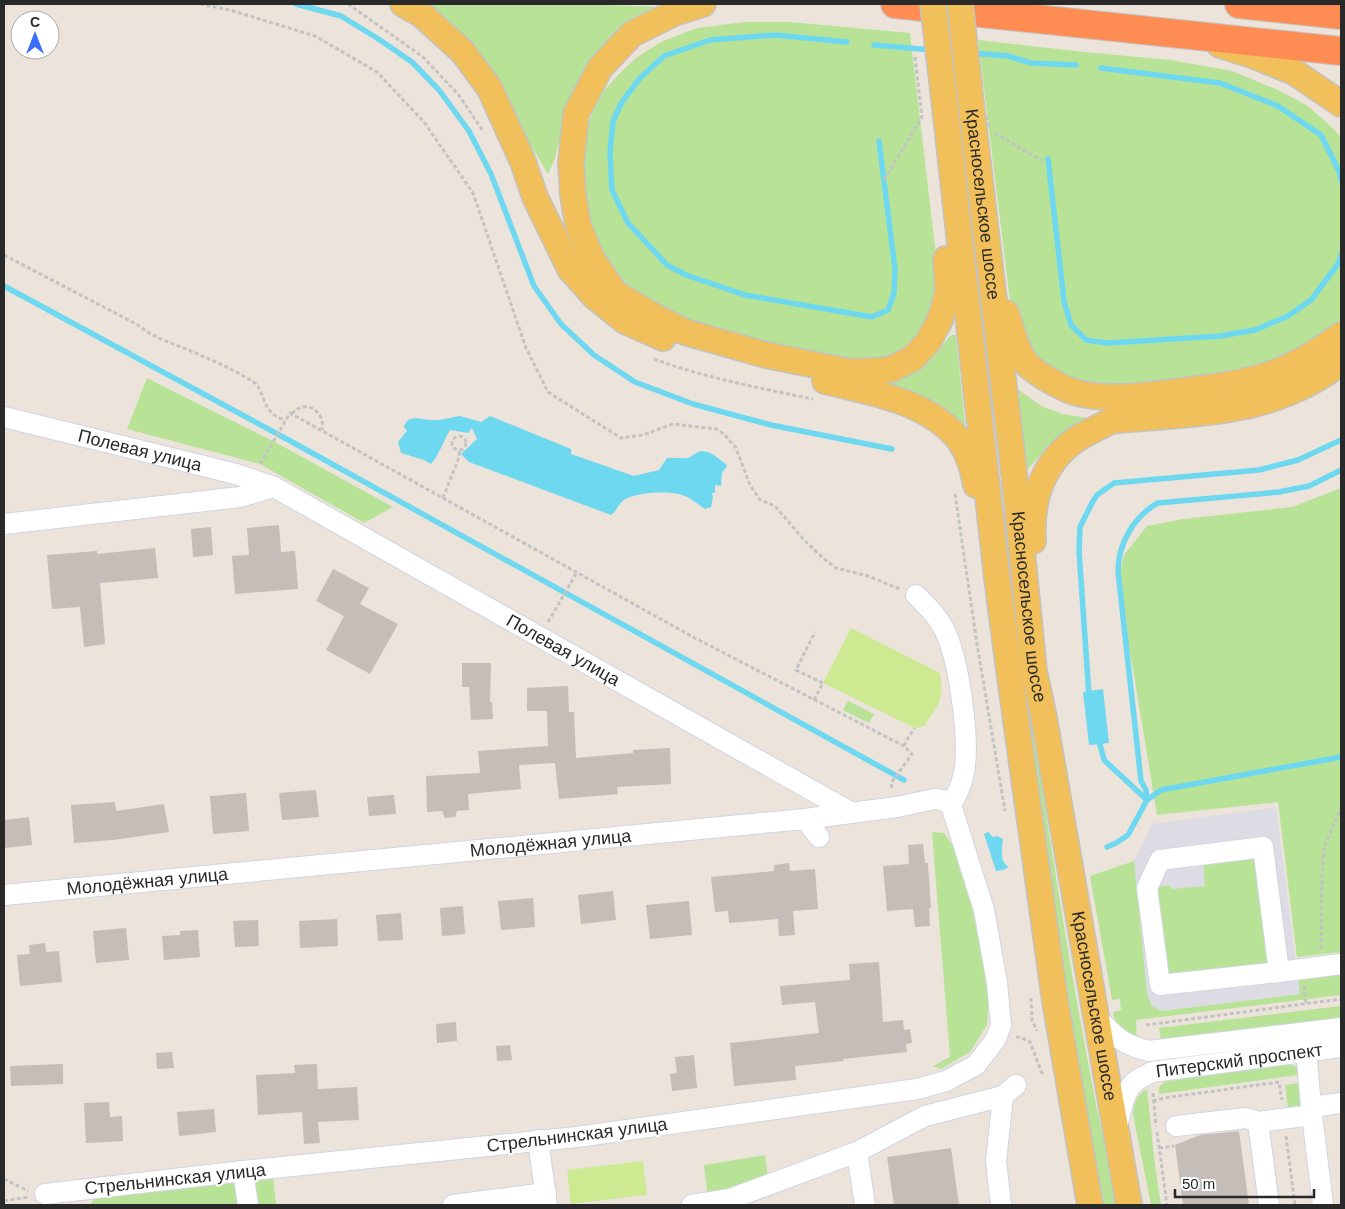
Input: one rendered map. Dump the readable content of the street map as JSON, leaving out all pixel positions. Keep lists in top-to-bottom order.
{
  "streets": {
    "main road": ["Красносельское шоссе"],
    "street": [
      "Полевая улица",
      "Молодёжная улица",
      "Питерский проспект",
      "Стрельнинская улица"
    ]
  },
  "crossings": [
    ["Красносельское шоссе", "Питерский проспект"],
    ["Полевая улица", "Молодёжная улица"],
    ["Молодёжная улица", "Стрельнинская улица"]
  ],
  "scale_bar": "50 m",
  "north": "top"
}
